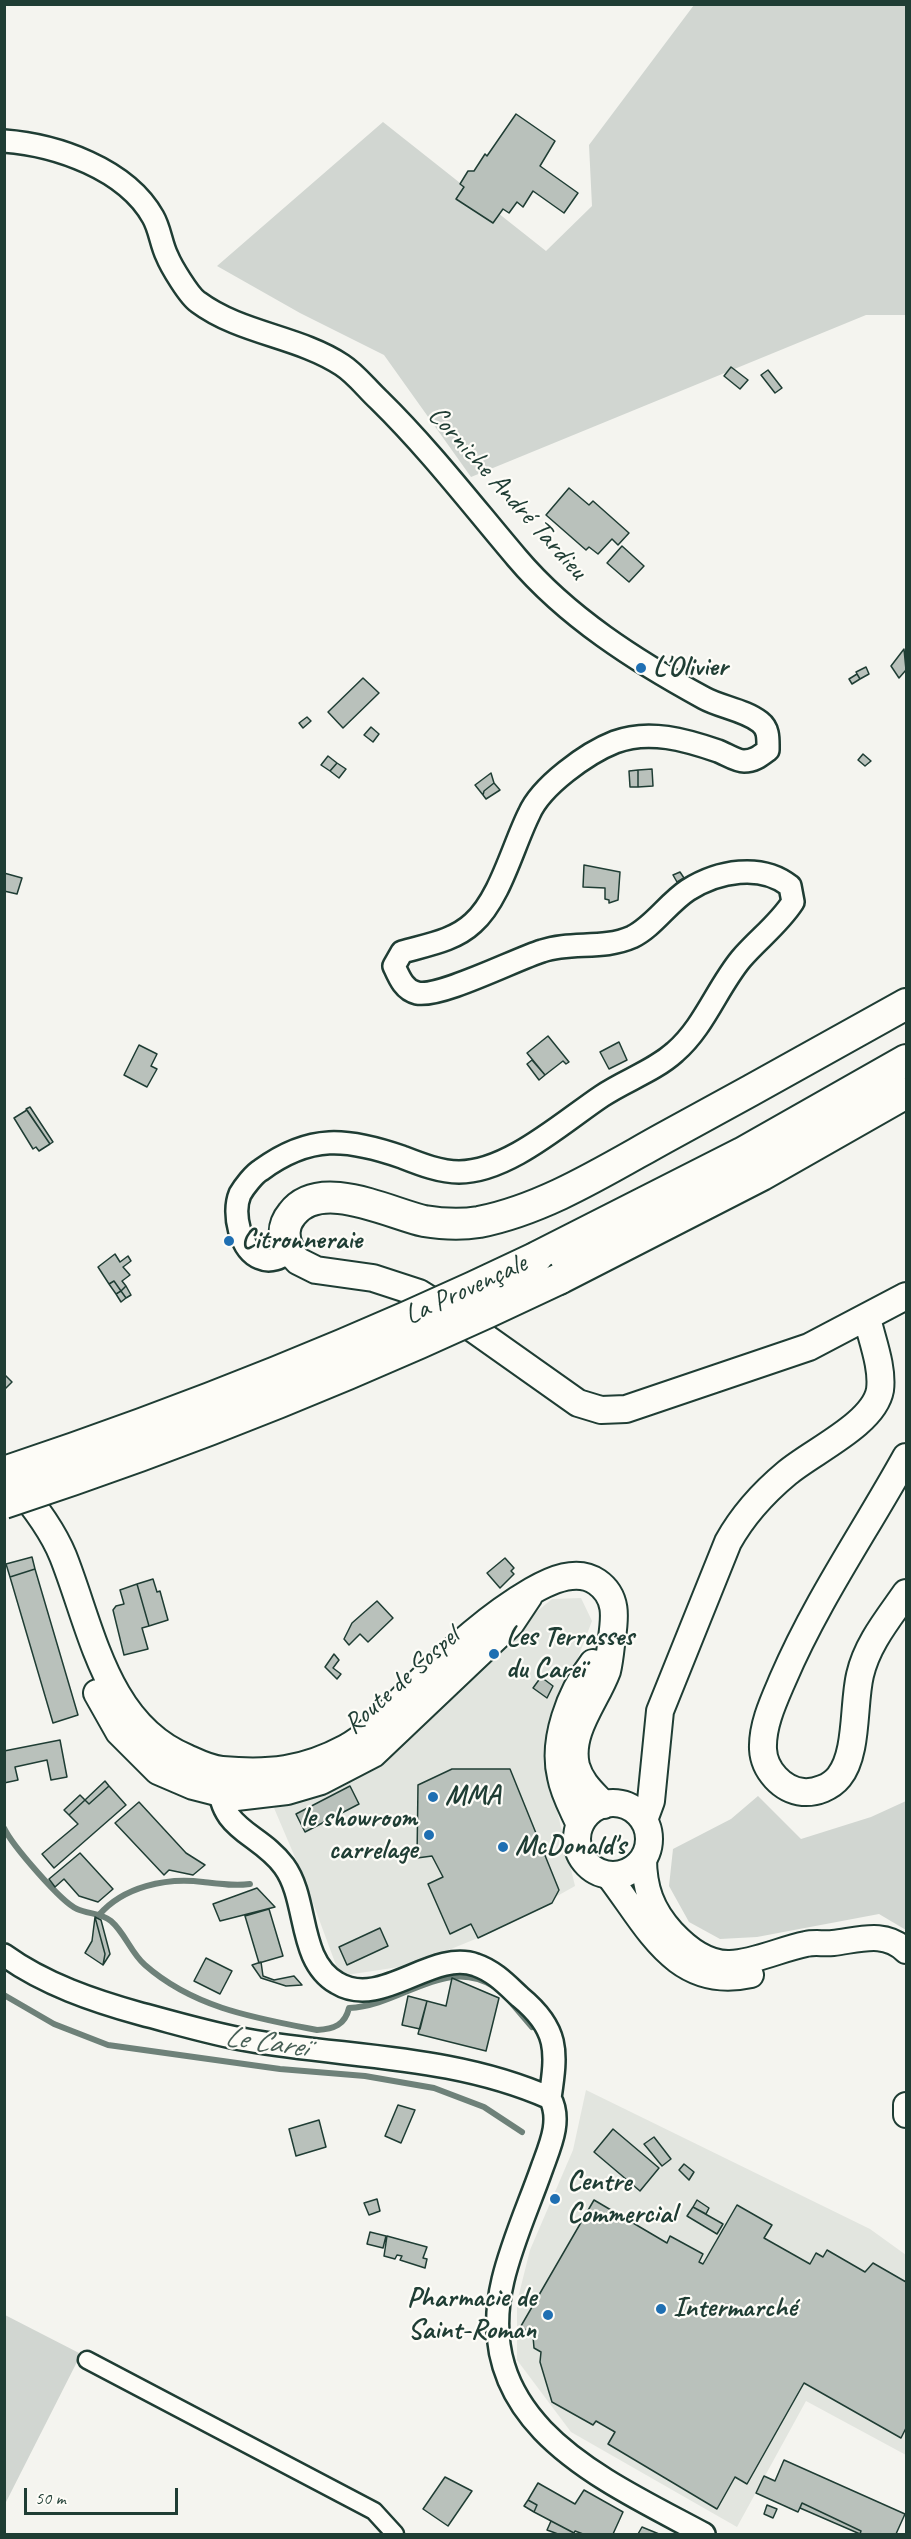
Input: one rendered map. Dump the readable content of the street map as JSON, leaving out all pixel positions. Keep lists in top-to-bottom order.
{
  "streets": {
    "highway": ["La Provençale"],
    "main road": ["Route de Sospel"],
    "street": ["Corniche André Tardieu"]
  },
  "crossings": [
    ["La Provençale", "Route de Sospel"]
  ],
  "water": ["Le Careï"],
  "places": [
    "L'Olivier",
    "Citronneraie",
    "Les Terrasses du Careï",
    "MMA",
    "le showroom carrelage",
    "McDonald's",
    "Centre Commercial",
    "Intermarché",
    "Pharmacie de Saint-Roman"
  ],
  "scale_bar": "50 m"
}
